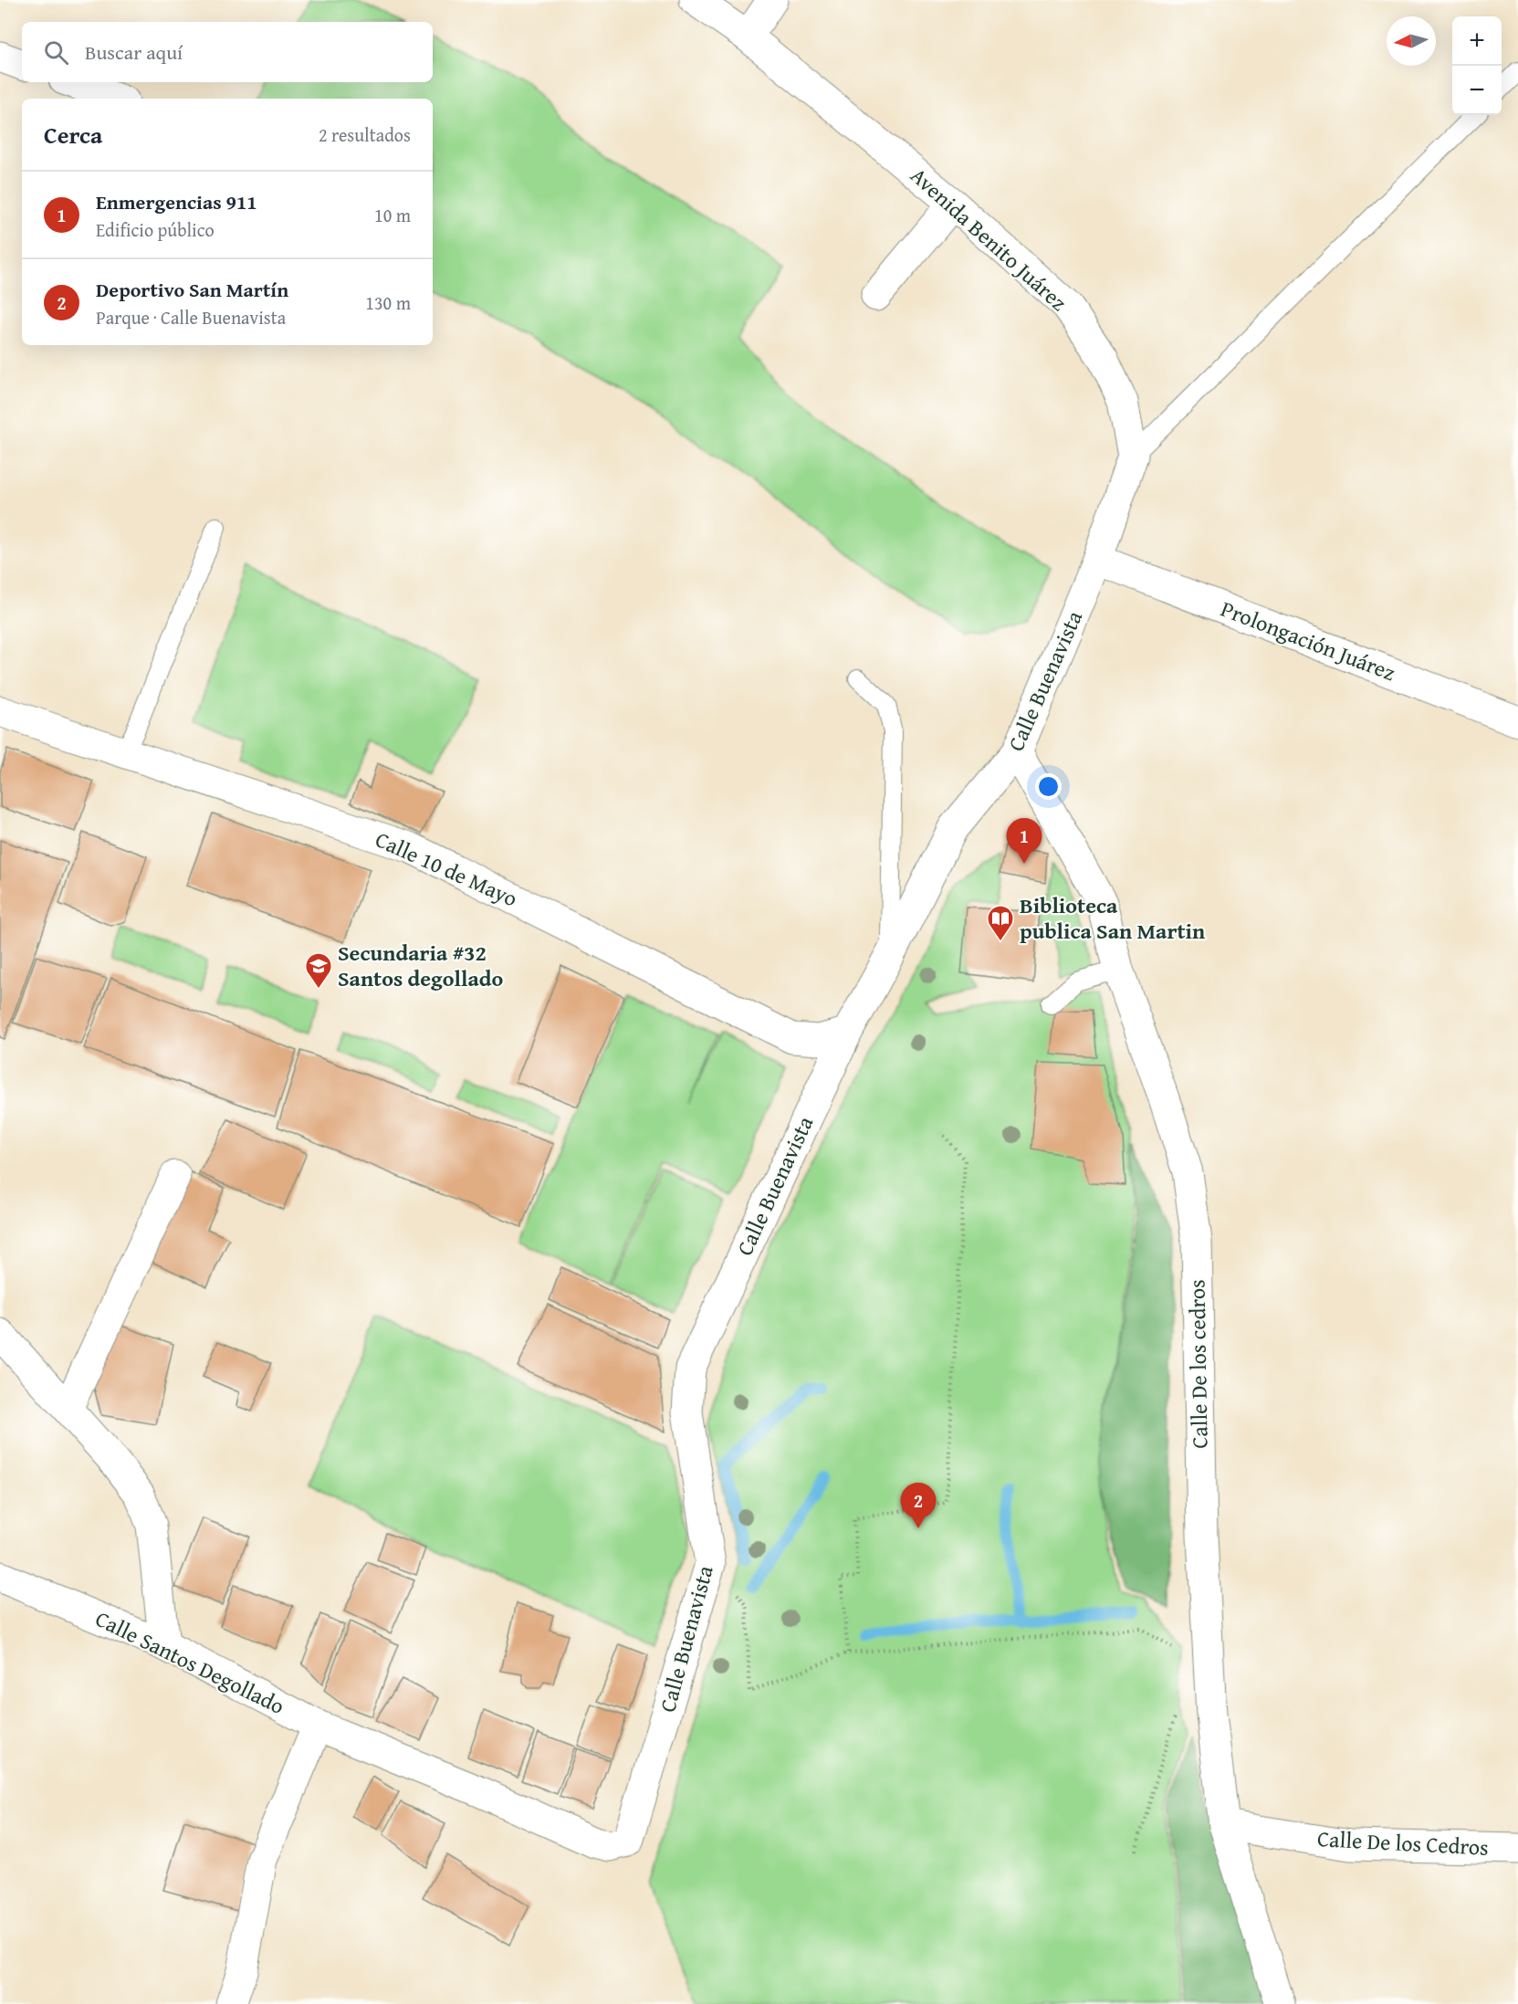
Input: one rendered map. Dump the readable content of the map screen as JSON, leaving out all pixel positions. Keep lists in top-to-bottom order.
{
  "streets": {
    "street": [
      "Avenida Benito Juárez",
      "Prolongación Juárez",
      "Calle Buenavista",
      "Calle 10 de Mayo",
      "Calle De los cedros",
      "Calle Santos Degollado",
      "Calle De los Cedros"
    ]
  },
  "crossings": [
    ["Avenida Benito Juárez", "Prolongación Juárez"],
    ["Avenida Benito Juárez", "Calle Buenavista"],
    ["Prolongación Juárez", "Calle Buenavista"],
    ["Calle Buenavista", "Calle 10 de Mayo"],
    ["Calle Buenavista", "Calle De los cedros"],
    ["Calle Buenavista", "Calle Santos Degollado"],
    ["Calle De los cedros", "Calle De los Cedros"]
  ],
  "places": {
    "library": ["Biblioteca publica San Martin"],
    "school or university": ["Secundaria #32 Santos degollado"]
  },
  "north": "left",
  "page": {
    "map_buttons": ["+", "−"],
    "search": "Buscar aquí",
    "heading": ["Cerca", "2 resultados"],
    "list": [
      {
        "mark": "1",
        "name": "Enmergencias 911",
        "note": "Edificio público",
        "value": "10 m"
      },
      {
        "mark": "2",
        "name": "Deportivo San Martín",
        "note": "Parque · Calle Buenavista",
        "value": "130 m"
      }
    ],
    "pins": ["1", "2"]
  }
}
